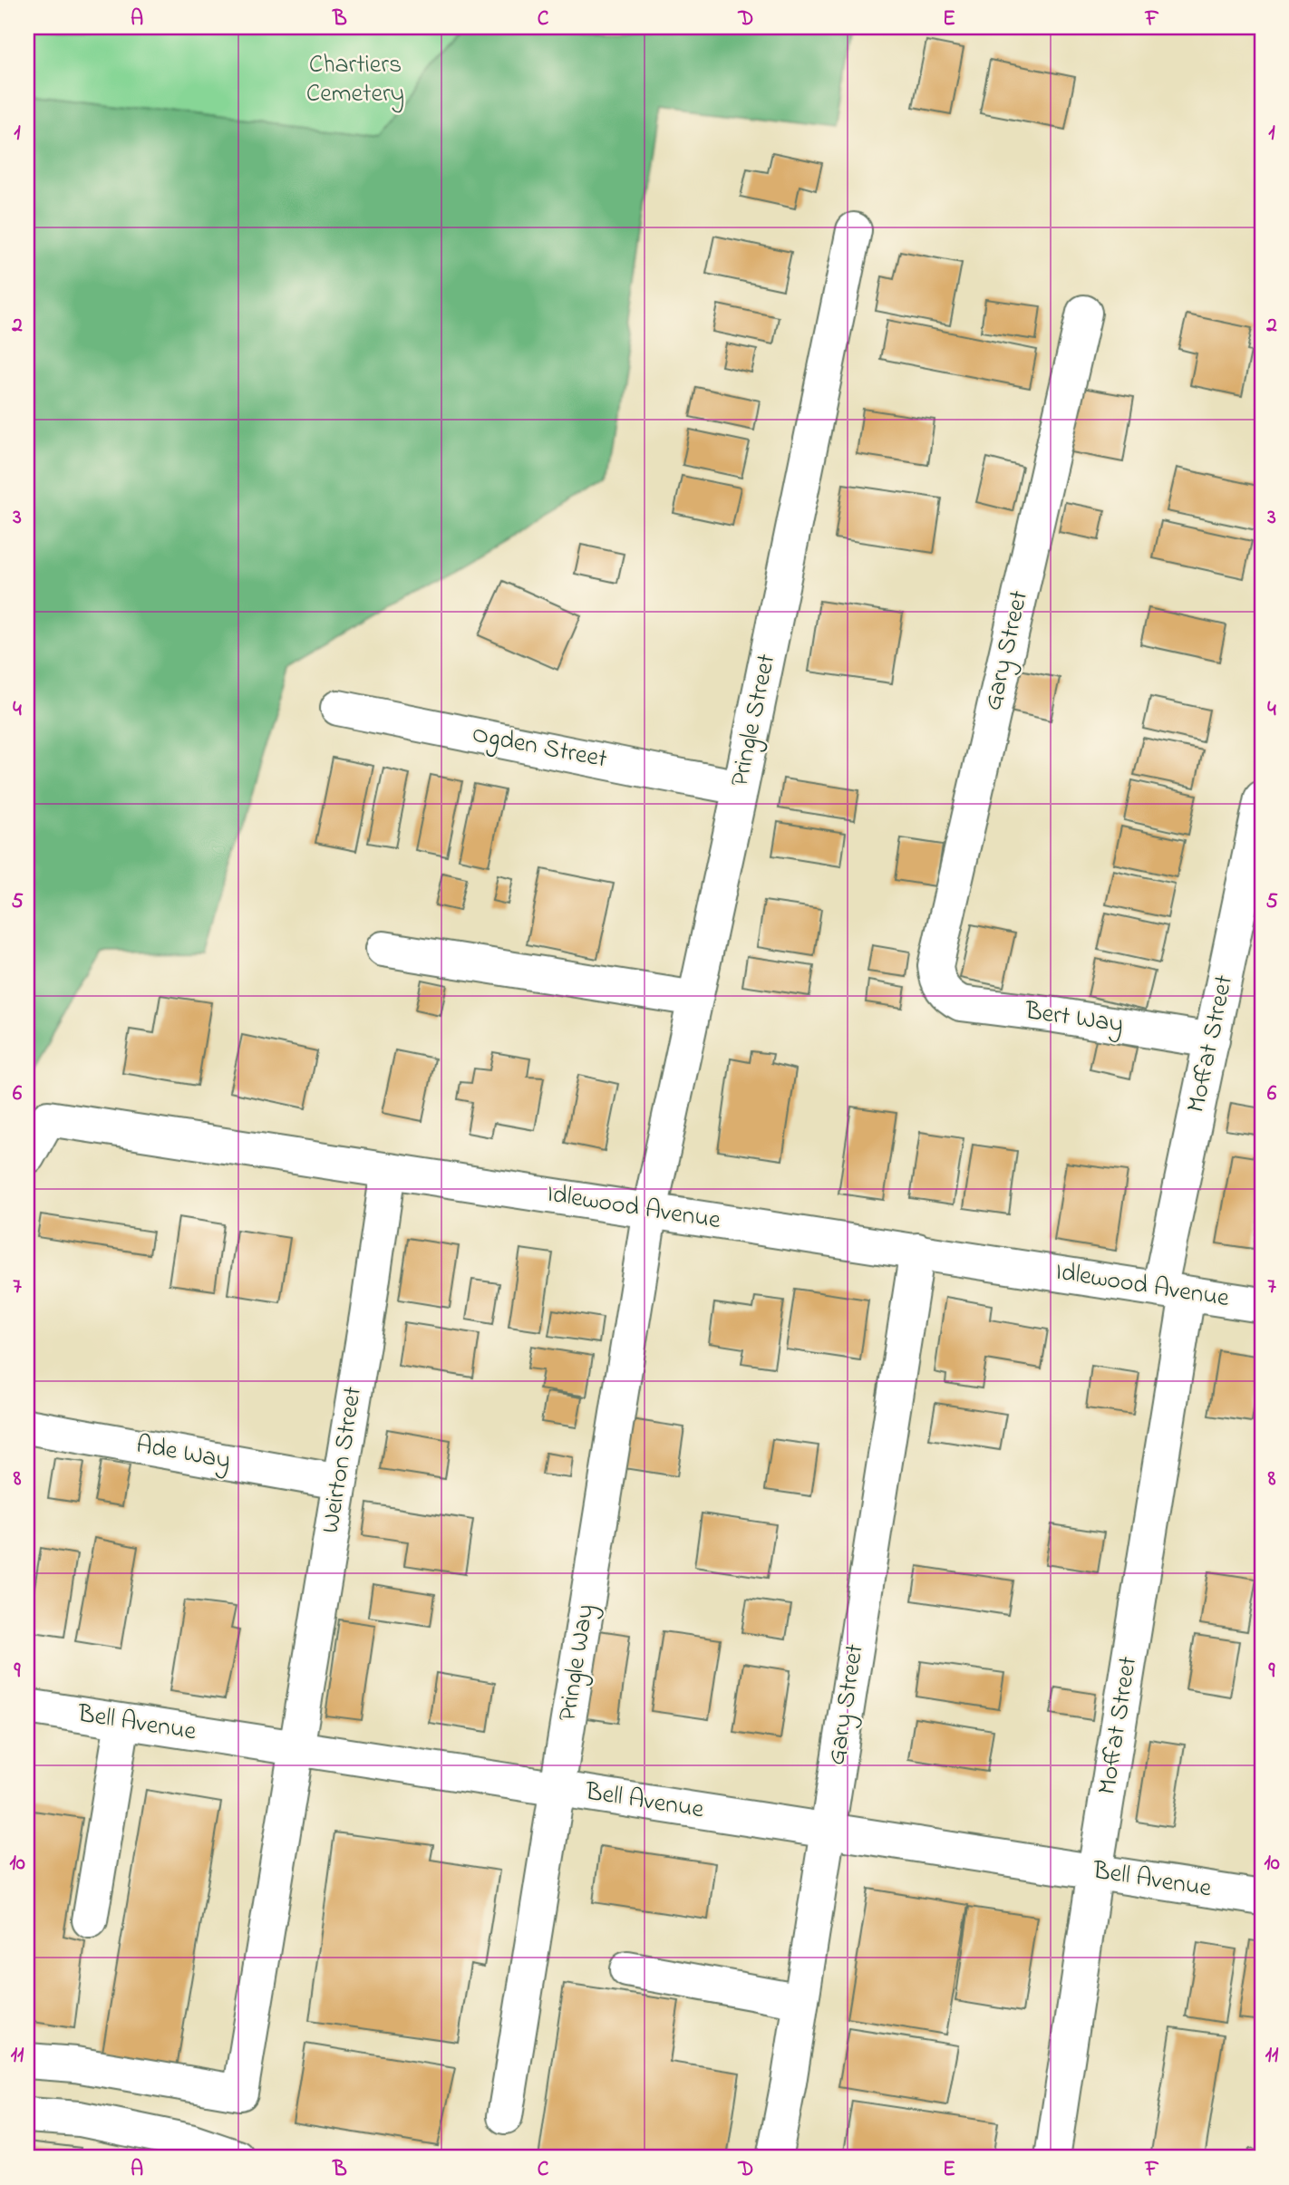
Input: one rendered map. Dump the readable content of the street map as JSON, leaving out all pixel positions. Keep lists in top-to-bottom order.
{
  "streets": {
    "street": [
      "Gary Street",
      "Pringle Street",
      "Ogden Street",
      "Bert Way",
      "Moffat Street",
      "Idlewood Avenue",
      "Ade Way",
      "Weirton Street",
      "Pringle Way",
      "Bell Avenue"
    ]
  },
  "crossings": [
    ["Gary Street", "Bert Way"],
    ["Gary Street", "Idlewood Avenue"],
    ["Gary Street", "Bell Avenue"],
    ["Pringle Street", "Ogden Street"],
    ["Pringle Street", "Idlewood Avenue"],
    ["Pringle Street", "Pringle Way"],
    ["Bert Way", "Moffat Street"],
    ["Moffat Street", "Idlewood Avenue"],
    ["Moffat Street", "Bell Avenue"],
    ["Idlewood Avenue", "Weirton Street"],
    ["Idlewood Avenue", "Pringle Way"],
    ["Ade Way", "Weirton Street"],
    ["Weirton Street", "Bell Avenue"],
    ["Pringle Way", "Bell Avenue"]
  ],
  "parks": ["Chartiers Cemetery"],
  "grid": {
    "columns": [
      "A",
      "B",
      "C",
      "D",
      "E",
      "F"
    ],
    "rows": [
      "1",
      "2",
      "3",
      "4",
      "5",
      "6",
      "7",
      "8",
      "9",
      "10",
      "11"
    ]
  }
}
